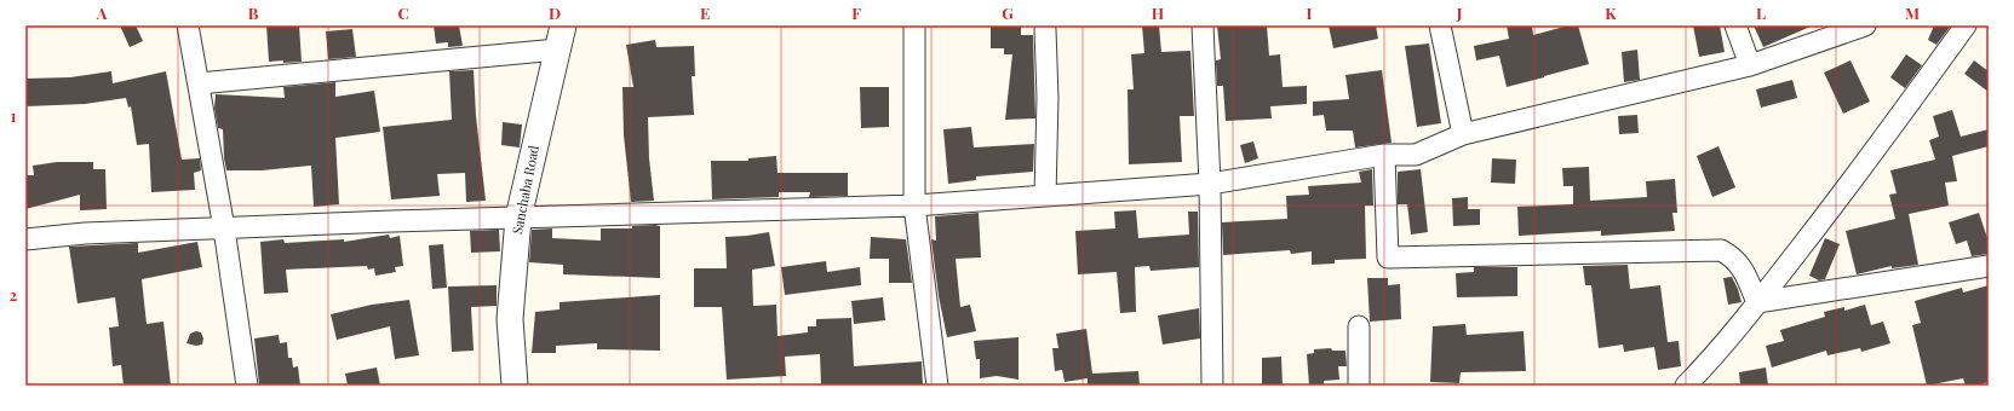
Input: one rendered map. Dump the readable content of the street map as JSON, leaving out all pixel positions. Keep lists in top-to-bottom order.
{
  "streets": {
    "street": ["Sanchaba Road"]
  },
  "grid": {
    "columns": [
      "A",
      "B",
      "C",
      "D",
      "E",
      "F",
      "G",
      "H",
      "I",
      "J",
      "K",
      "L",
      "M"
    ],
    "rows": ["1", "2"]
  }
}
